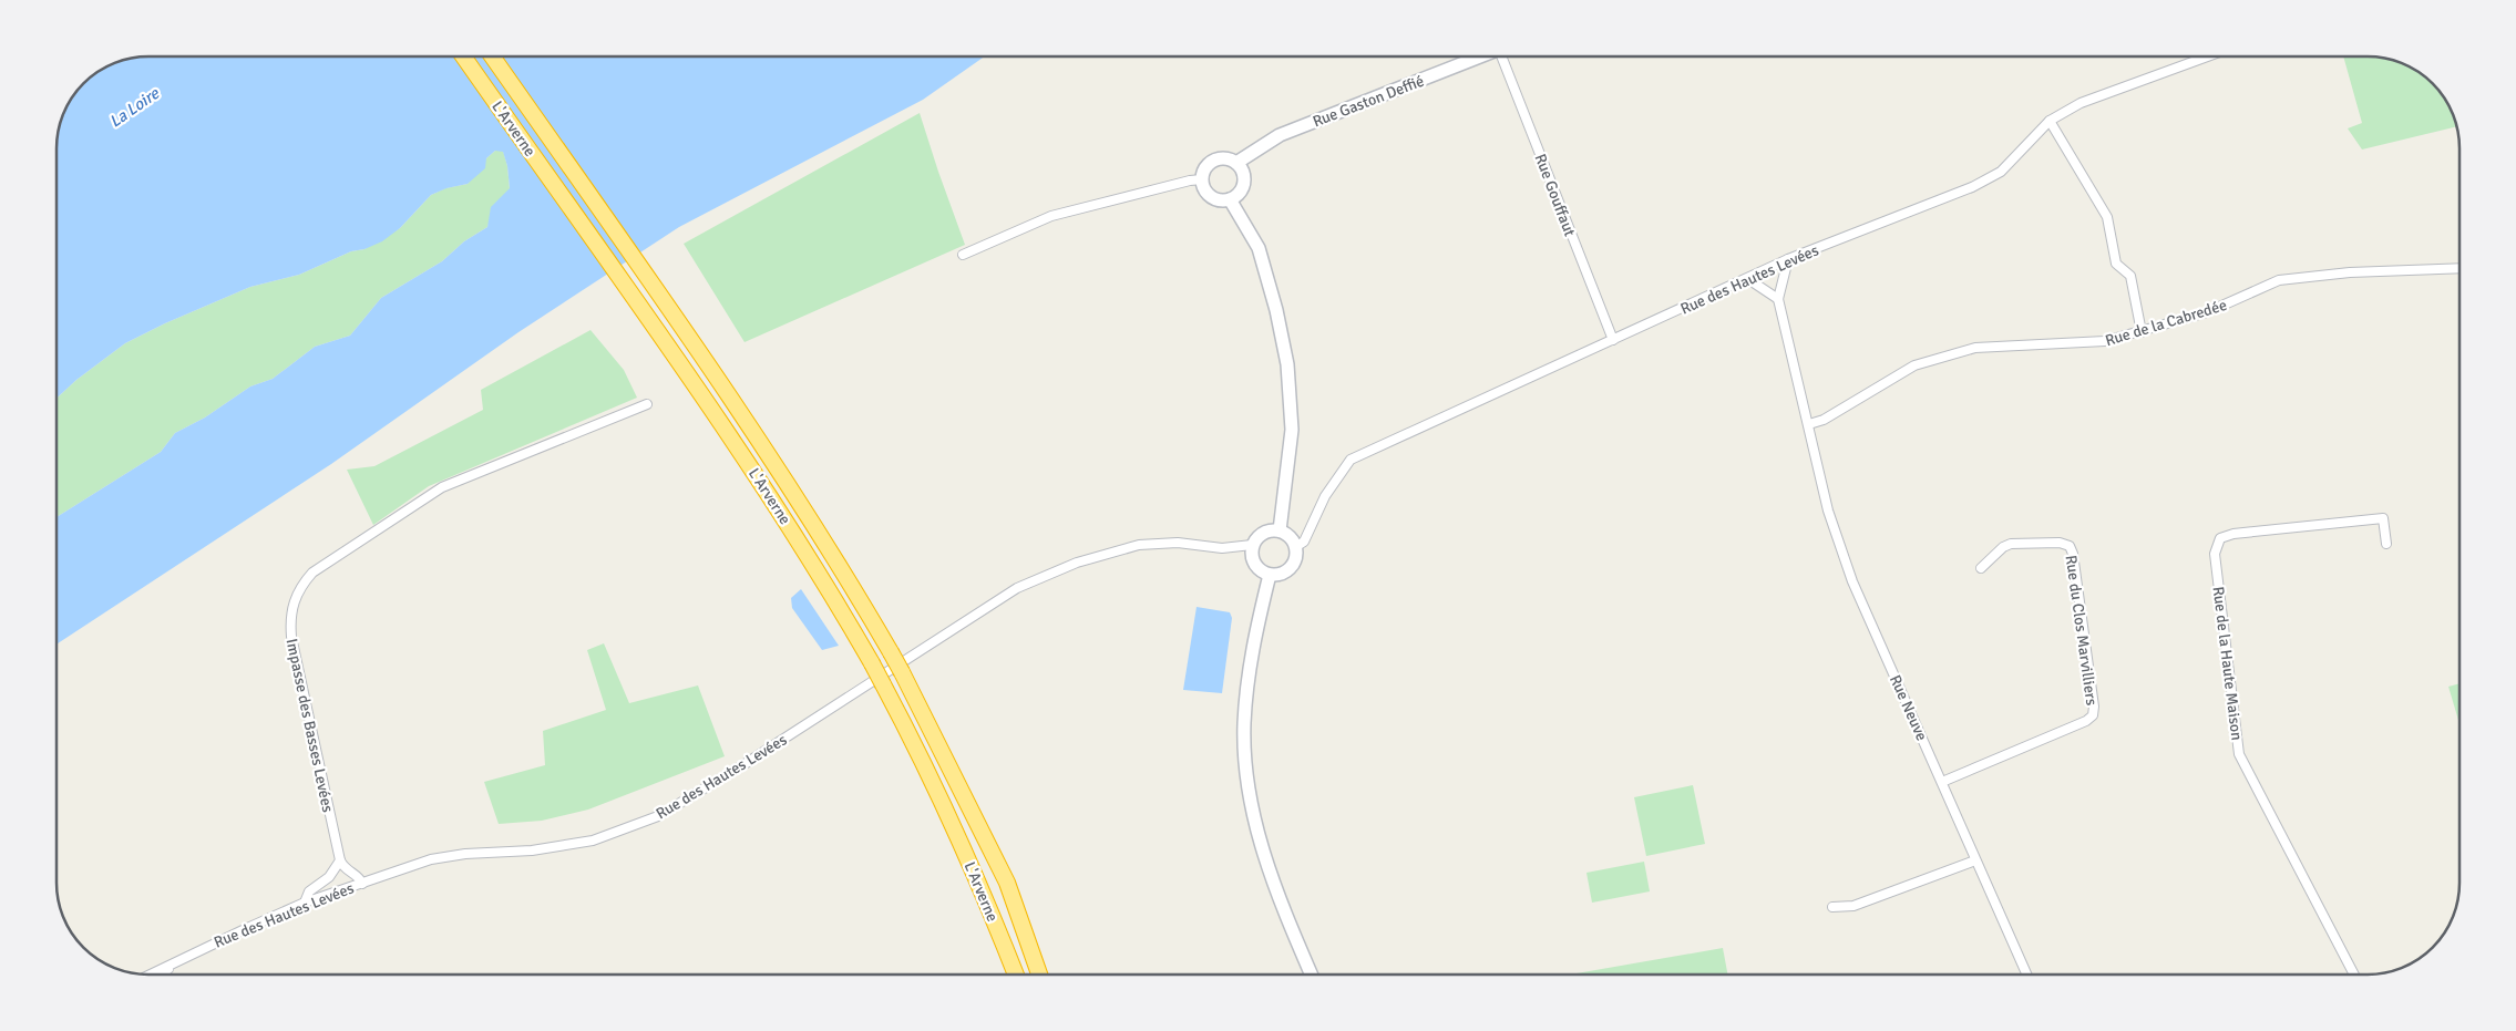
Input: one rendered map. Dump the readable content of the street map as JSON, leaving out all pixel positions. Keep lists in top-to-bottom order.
{
  "streets": {
    "highway": ["L'Arverne"],
    "main road": ["Rue Gaston Deffié"],
    "street": [
      "Rue Gouffaut",
      "Rue des Hautes Levées",
      "Rue de la Cabredée",
      "Rue du Clos Marvilliers",
      "Rue de la Haute Maison",
      "Rue Neuve",
      "Impasse des Basses Levées"
    ]
  },
  "crossings": [
    ["Rue Gouffaut", "Rue des Hautes Levées"],
    ["Rue de la Cabredée", "Rue Neuve"],
    ["Rue du Clos Marvilliers", "Rue Neuve"]
  ],
  "water": ["La Loire"]
}
